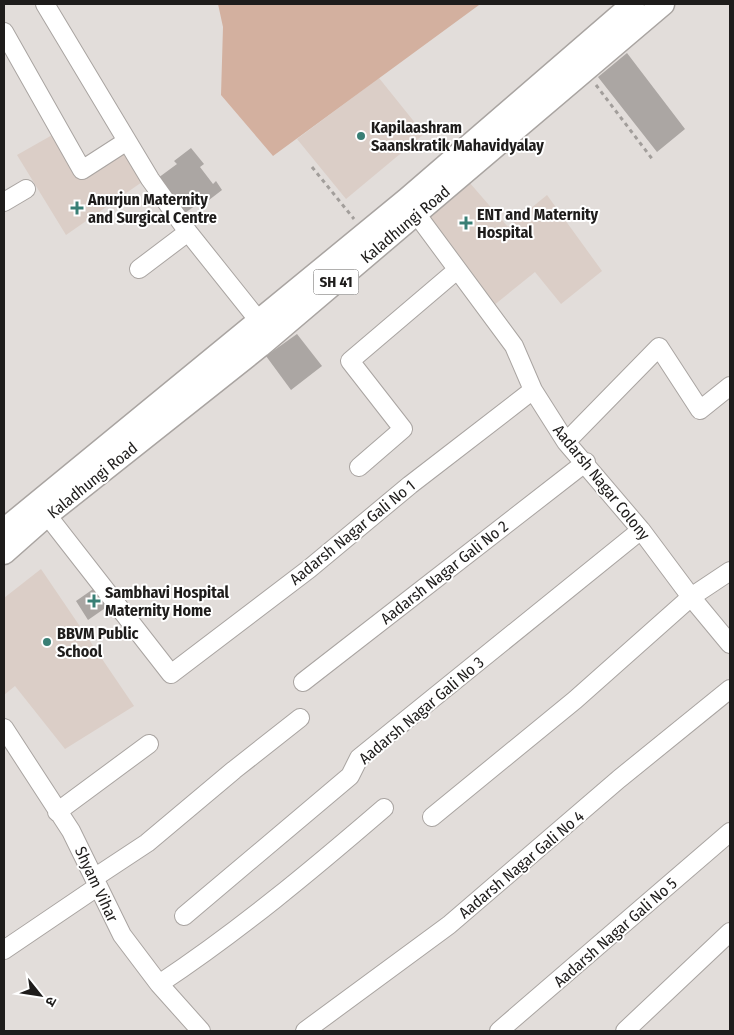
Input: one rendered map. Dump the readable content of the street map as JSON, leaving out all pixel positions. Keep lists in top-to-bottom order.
{
  "streets": {
    "main road": ["Kaladhungi Road", "SH 41"],
    "street": [
      "Aadarsh Nagar Colony",
      "Aadarsh Nagar Gali No 1",
      "Aadarsh Nagar Gali No 2",
      "Aadarsh Nagar Gali No 3",
      "Aadarsh Nagar Gali No 4",
      "Shyam Vihar",
      "Aadarsh Nagar Gali No 5"
    ]
  },
  "crossings": [
    ["Kaladhungi Road", "Aadarsh Nagar Colony"],
    ["Kaladhungi Road", "Aadarsh Nagar Gali No 1"],
    ["Aadarsh Nagar Colony", "Aadarsh Nagar Gali No 1"],
    ["Aadarsh Nagar Colony", "Aadarsh Nagar Gali No 2"],
    ["Aadarsh Nagar Colony", "Aadarsh Nagar Gali No 3"]
  ],
  "places": {
    "other": ["Kapilaashram Saanskratik Mahavidyalay", "BBVM Public School"],
    "health": ["Anurjun Maternity and Surgical Centre", "ENT and Maternity Hospital", "Sambhavi Hospital Maternity Home"]
  },
  "north": "bottom right"
}
